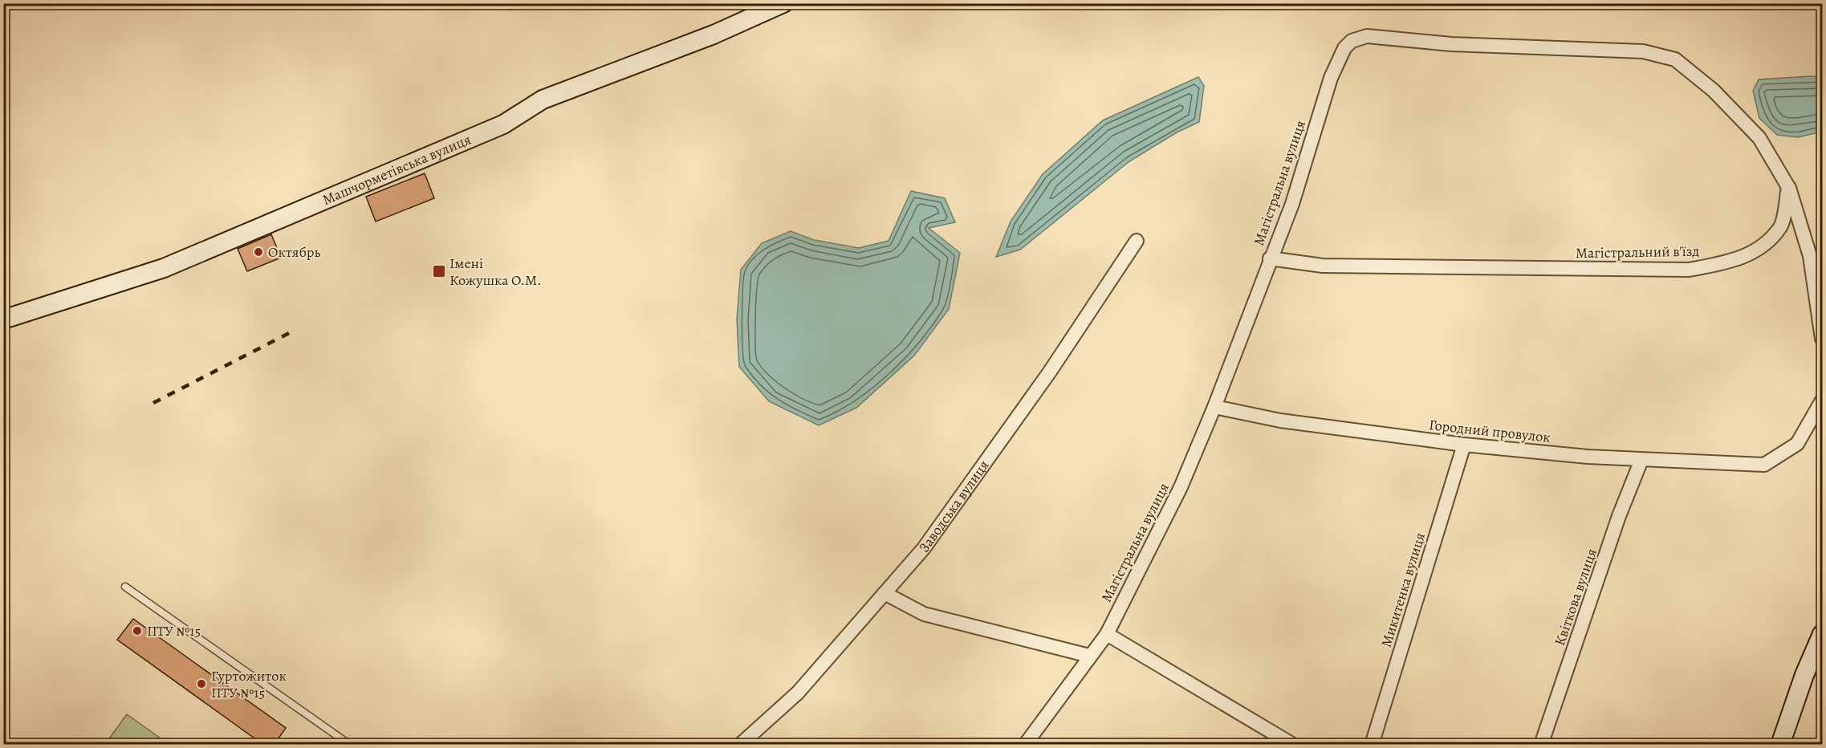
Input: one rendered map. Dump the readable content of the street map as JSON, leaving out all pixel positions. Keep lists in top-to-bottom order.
{
  "streets": {
    "street": [
      "Машчорметівська вулиця",
      "Магістральна вулиця",
      "Магістральний в'їзд",
      "Городний провулок",
      "Заводська вулиця",
      "Микитенка вулиця",
      "Квіткова вулиця"
    ]
  },
  "crossings": [
    ["Магістральна вулиця", "Магістральний в'їзд"],
    ["Магістральна вулиця", "Городний провулок"],
    ["Городний провулок", "Микитенка вулиця"],
    ["Городний провулок", "Квіткова вулиця"]
  ],
  "places": {
    "other": ["Октябрь", "ПТУ №15", "Гуртожиток ПТУ №15"],
    "transit": ["Імені Кожушка О.М."]
  }
}
